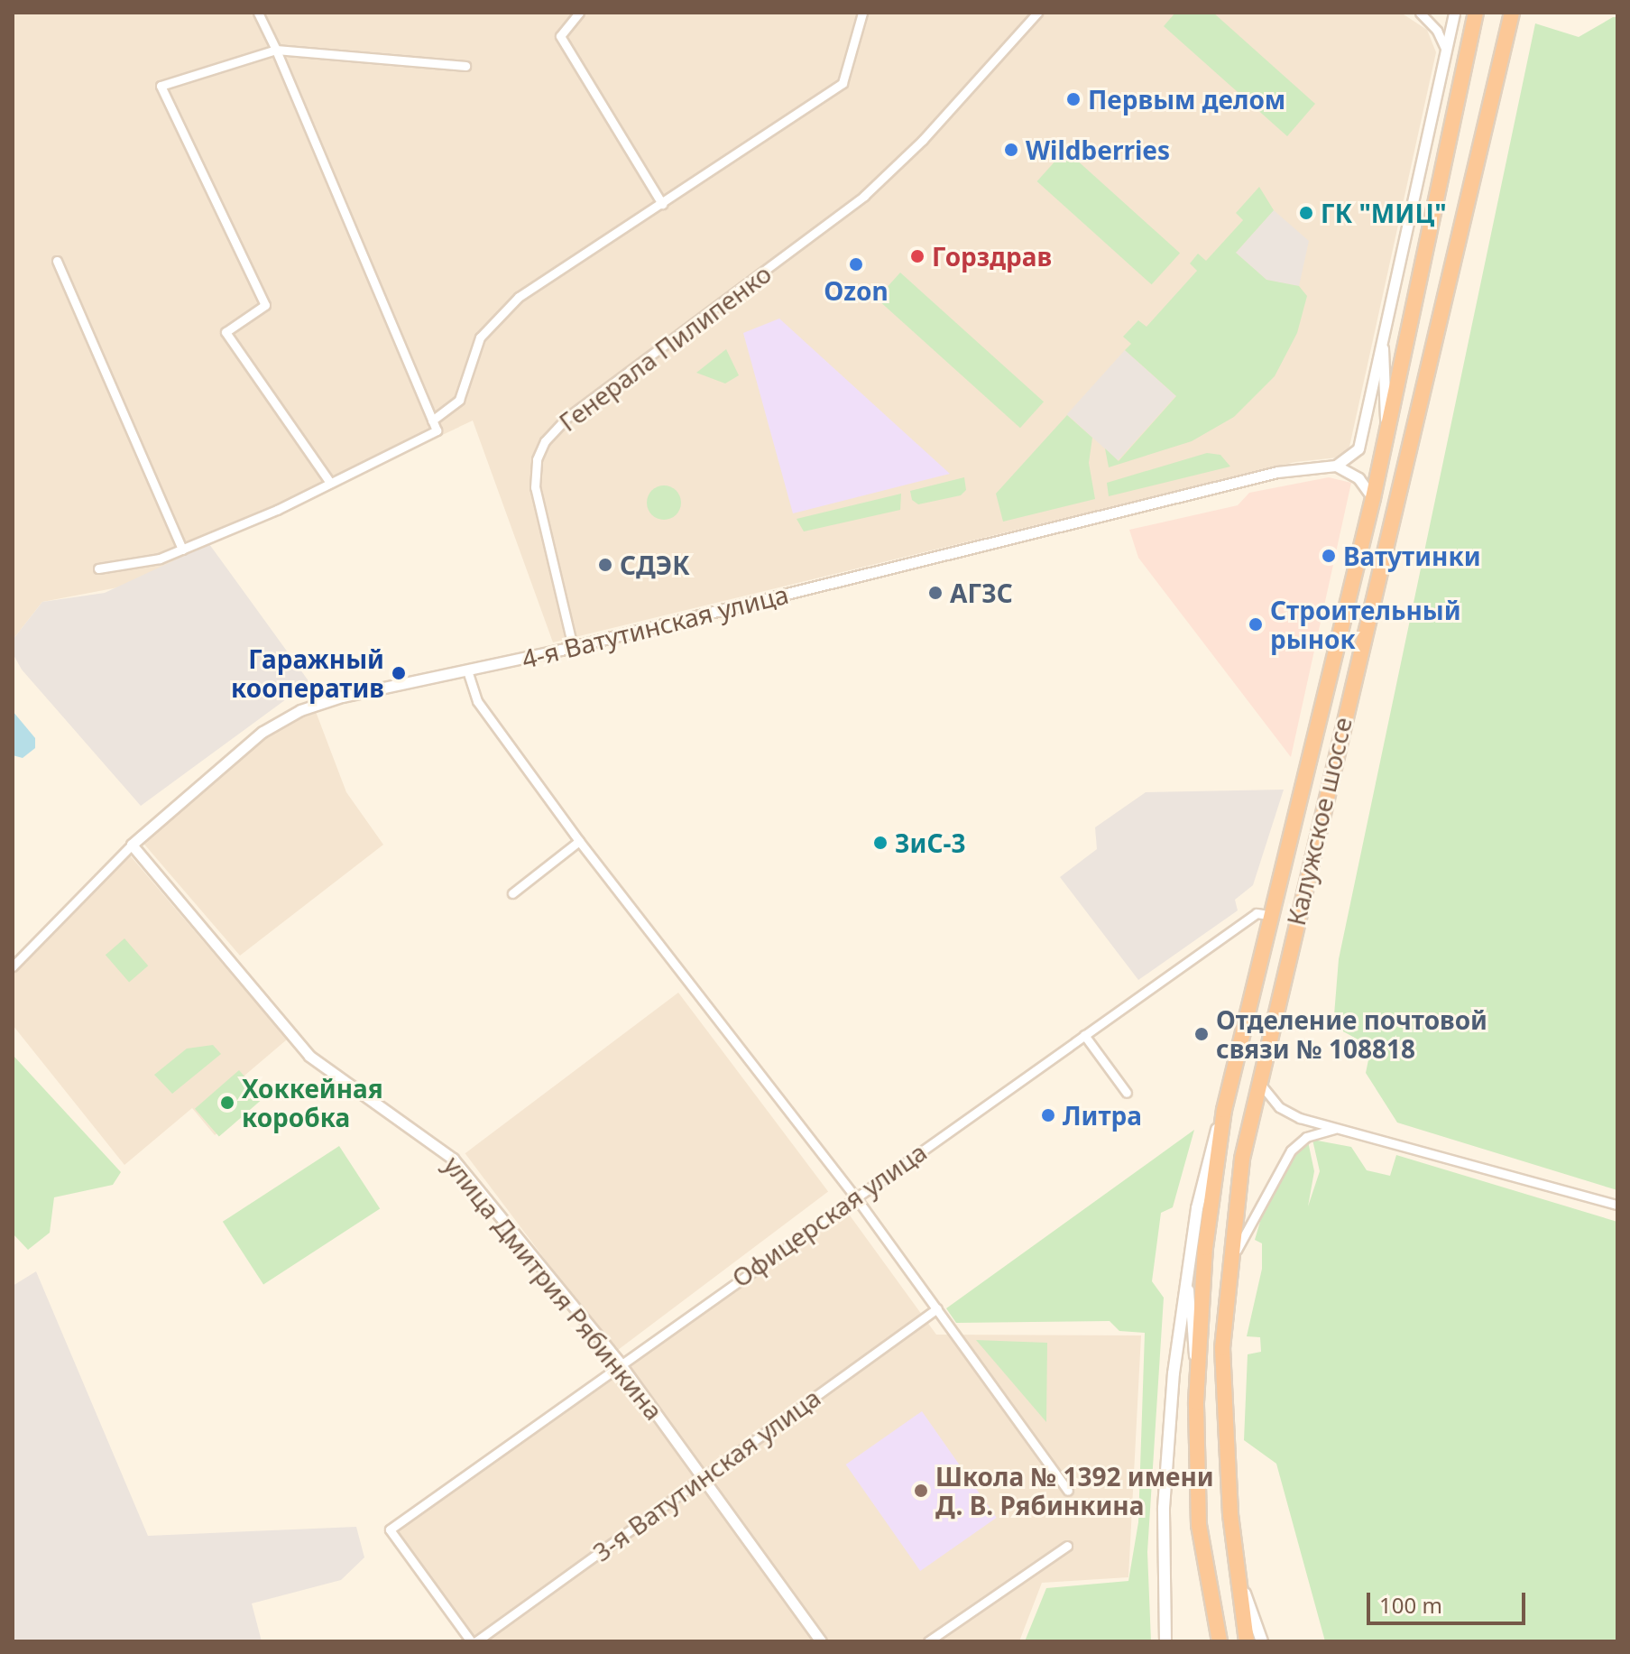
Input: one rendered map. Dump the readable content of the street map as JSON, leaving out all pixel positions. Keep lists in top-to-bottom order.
{
  "streets": {
    "highway": ["Калужское шоссе"],
    "street": [
      "Генерала Пилипенко",
      "4-я Ватутинская улица",
      "Офицерская улица",
      "улица Дмитрия Рябинкина",
      "3-я Ватутинская улица"
    ]
  },
  "crossings": [
    ["Генерала Пилипенко", "4-я Ватутинская улица"],
    ["4-я Ватутинская улица", "улица Дмитрия Рябинкина"],
    ["Калужское шоссе", "Офицерская улица"],
    ["Офицерская улица", "улица Дмитрия Рябинкина"],
    ["улица Дмитрия Рябинкина", "3-я Ватутинская улица"]
  ],
  "places": [
    "Первым делом",
    "Wildberries",
    "ГК \"МИЦ\"",
    "Горздрав",
    "Ozon",
    "Ватутинки",
    "СДЭК",
    "АГЗС",
    "Строительный рынок",
    "Гаражный кооператив",
    "ЗиС-3",
    "Отделение почтовой связи № 108818",
    "Хоккейная коробка",
    "Литра",
    "Школа № 1392 имени Д. В. Рябинкина"
  ],
  "scale_bar": "100 m"
}
